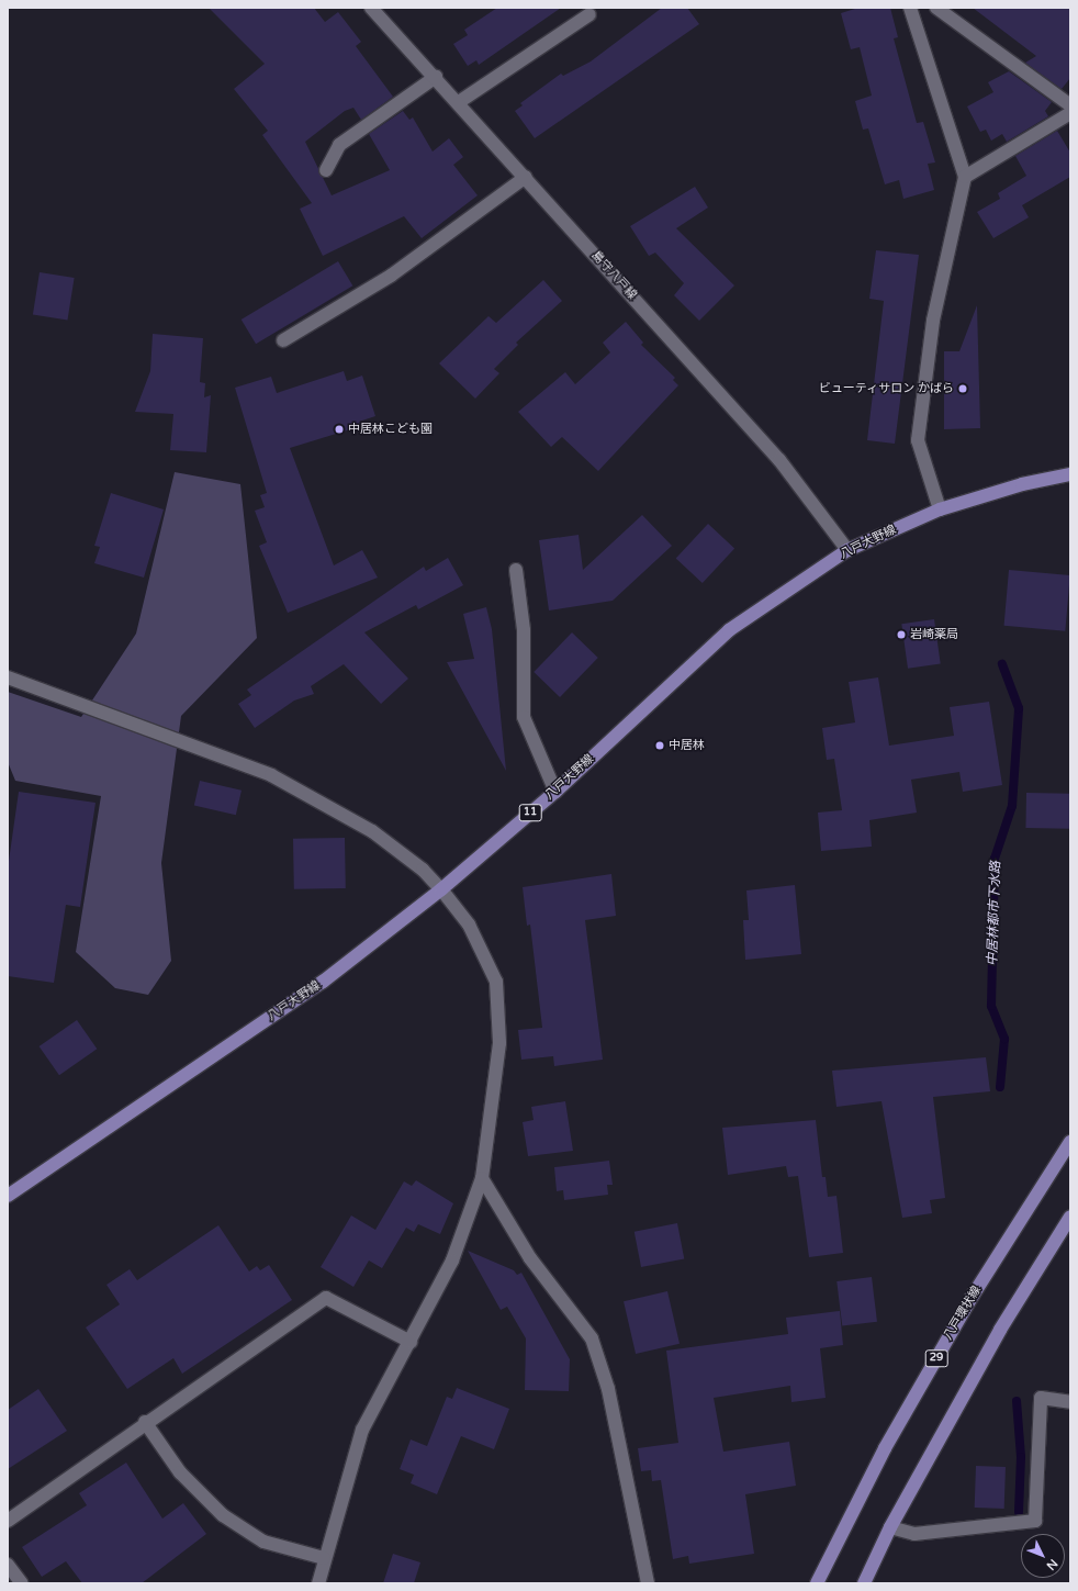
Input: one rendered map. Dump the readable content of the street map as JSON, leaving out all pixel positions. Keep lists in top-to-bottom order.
{
  "streets": {
    "main road": [
      "八戸大野線",
      "11",
      "八戸環状線",
      "29"
    ],
    "street": ["島守八戸線"]
  },
  "crossings": [
    ["島守八戸線", "八戸大野線"]
  ],
  "water": ["中居林都市下水路"],
  "places": [
    "ビューティサロン かばら",
    "中居林こども園",
    "岩崎薬局",
    "中居林"
  ],
  "north": "bottom right"
}
